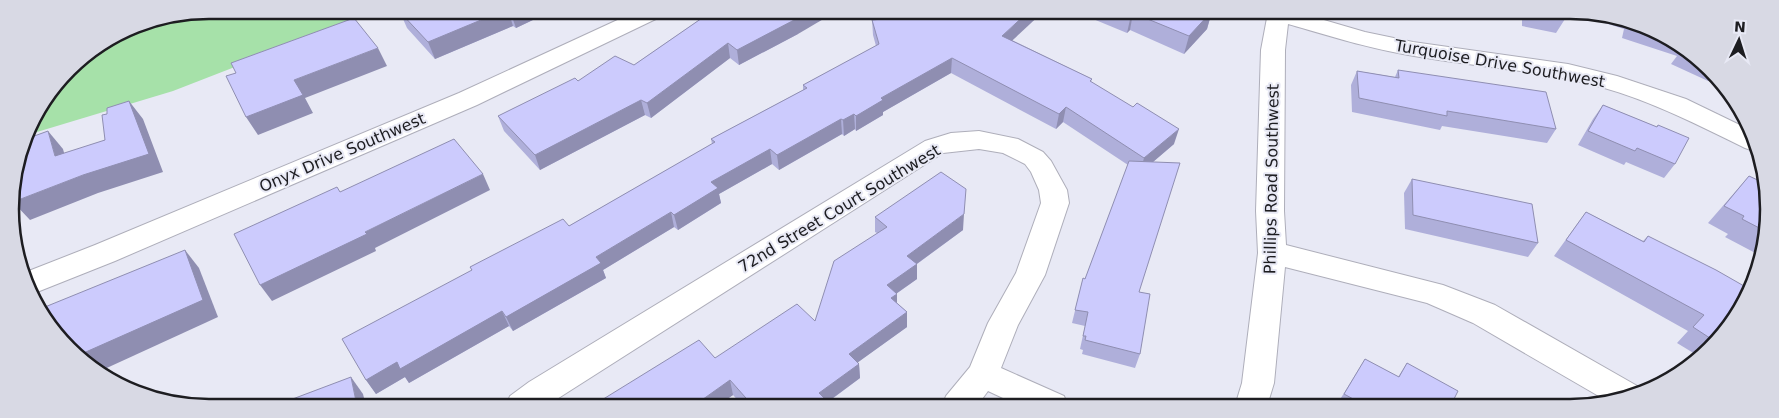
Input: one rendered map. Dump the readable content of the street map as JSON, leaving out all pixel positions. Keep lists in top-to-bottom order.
{
  "streets": {
    "street": [
      "Turquoise Drive Southwest",
      "Onyx Drive Southwest",
      "Phillips Road Southwest",
      "72nd Street Court Southwest"
    ]
  },
  "north": "top"
}
